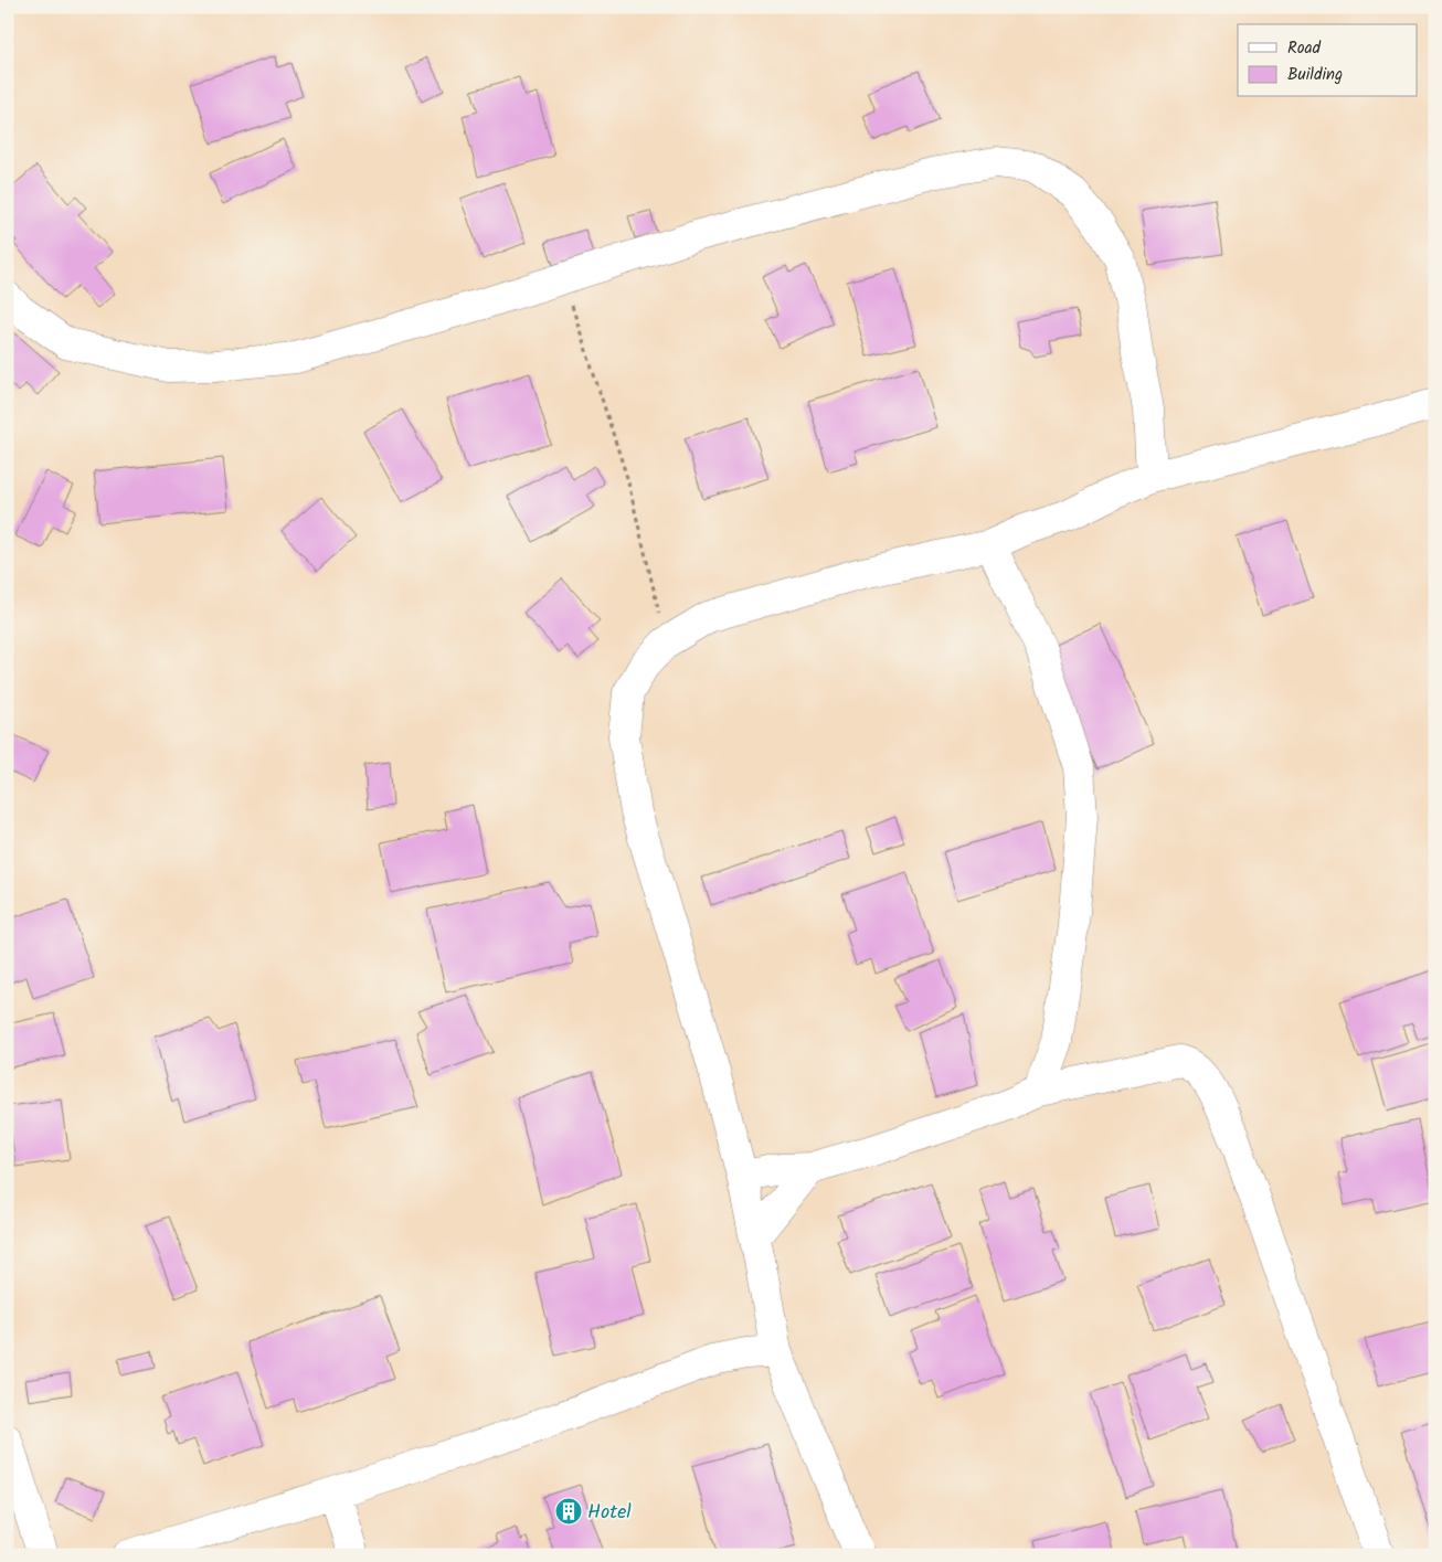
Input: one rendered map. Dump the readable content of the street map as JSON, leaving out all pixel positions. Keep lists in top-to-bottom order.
{
  "places": {
    "building": ["Hotel"]
  },
  "legend": ["Road", "Building"]
}
